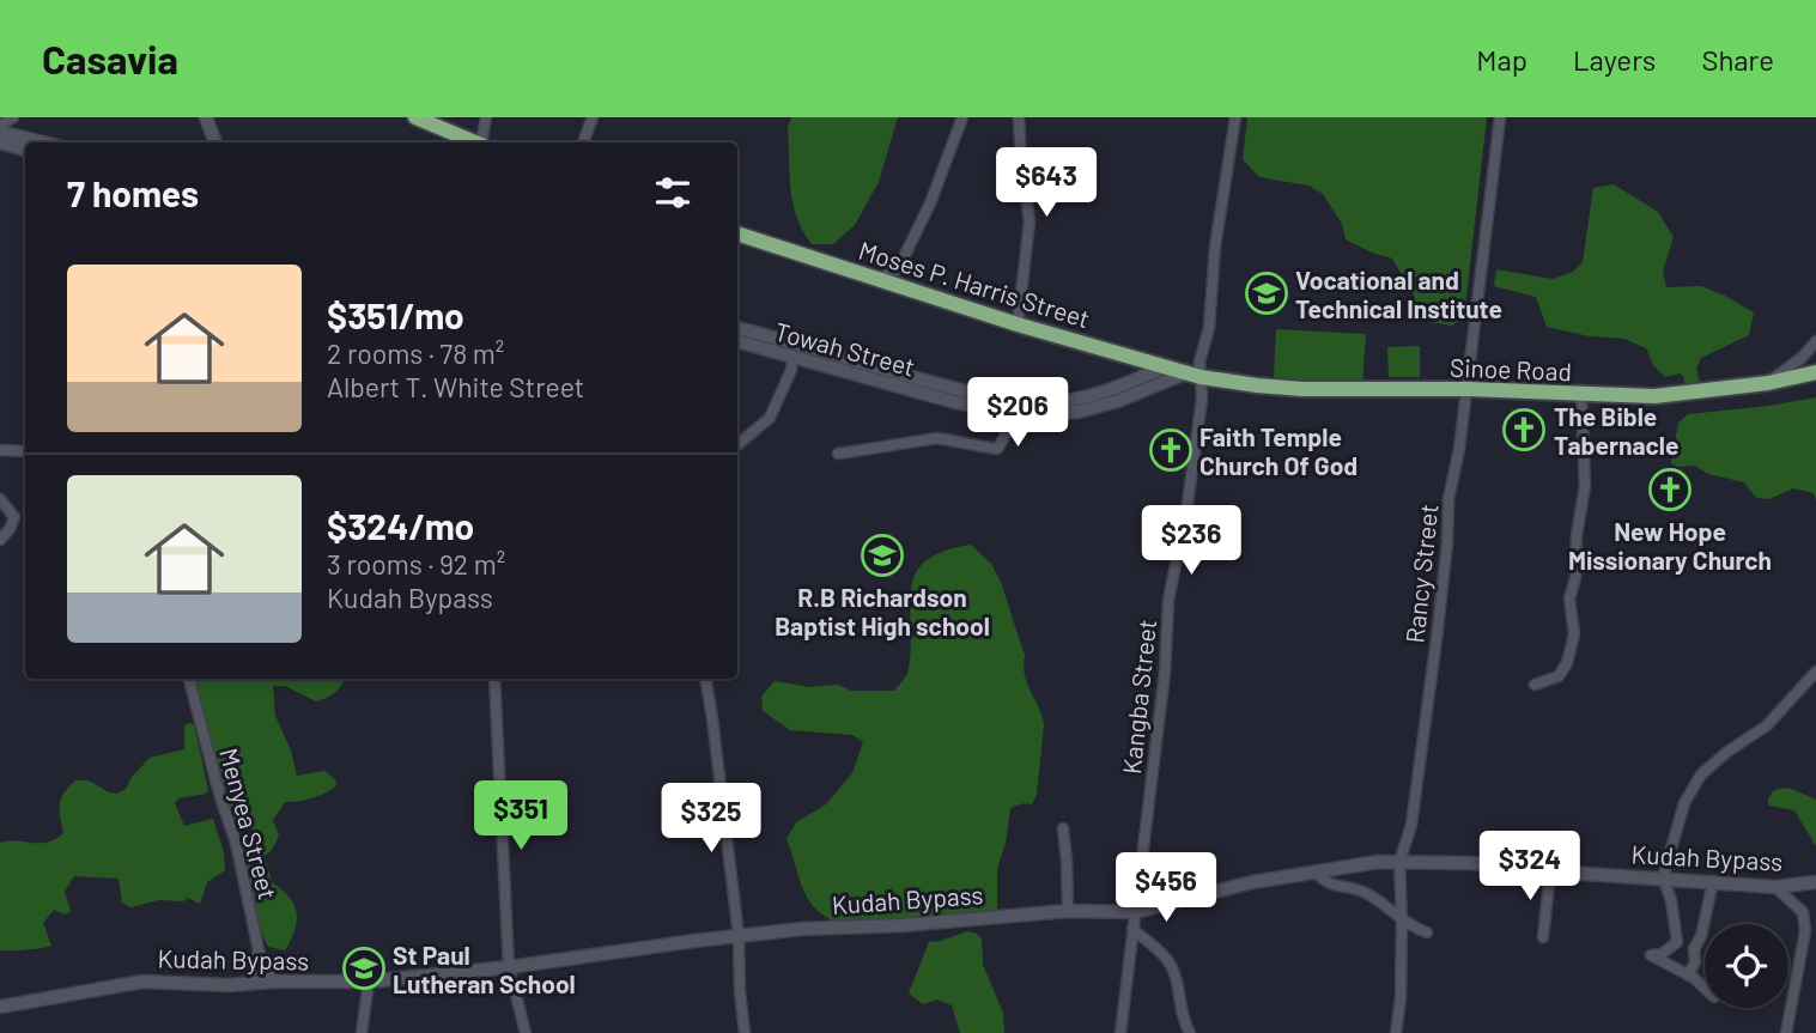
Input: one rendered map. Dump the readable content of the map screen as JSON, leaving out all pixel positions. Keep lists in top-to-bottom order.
{
  "streets": {
    "highway": ["Moses P. Harris Street", "Sinoe Road"],
    "street": [
      "Towah Street",
      "Rancy Street",
      "Kangba Street",
      "Menyea Street",
      "Kudah Bypass"
    ]
  },
  "crossings": [
    ["Moses P. Harris Street", "Towah Street"],
    ["Moses P. Harris Street", "Sinoe Road"],
    ["Moses P. Harris Street", "Kangba Street"],
    ["Towah Street", "Sinoe Road"],
    ["Towah Street", "Kangba Street"],
    ["Sinoe Road", "Rancy Street"],
    ["Sinoe Road", "Kangba Street"],
    ["Rancy Street", "Kudah Bypass"],
    ["Kangba Street", "Kudah Bypass"],
    ["Menyea Street", "Kudah Bypass"]
  ],
  "places": {
    "school or university": ["Vocational and Technical Institute", "R.B Richardson Baptist High school", "St Paul Lutheran School"],
    "church": ["The Bible Tabernacle", "Faith Temple Church Of God", "New Hope Missionary Church"]
  },
  "page": {
    "header": "Casavia",
    "nav": ["Map", "Layers", "Share"],
    "heading": "7 homes",
    "price": [
      "$643",
      "$206",
      "$236",
      "$351",
      "$325",
      "$324",
      "$456"
    ],
    "list": [
      {
        "name": "$351/mo",
        "note": "2 rooms · 78 m² · Albert T. White Street"
      },
      {
        "name": "$324/mo",
        "note": "3 rooms · 92 m² · Kudah Bypass"
      }
    ]
  }
}
